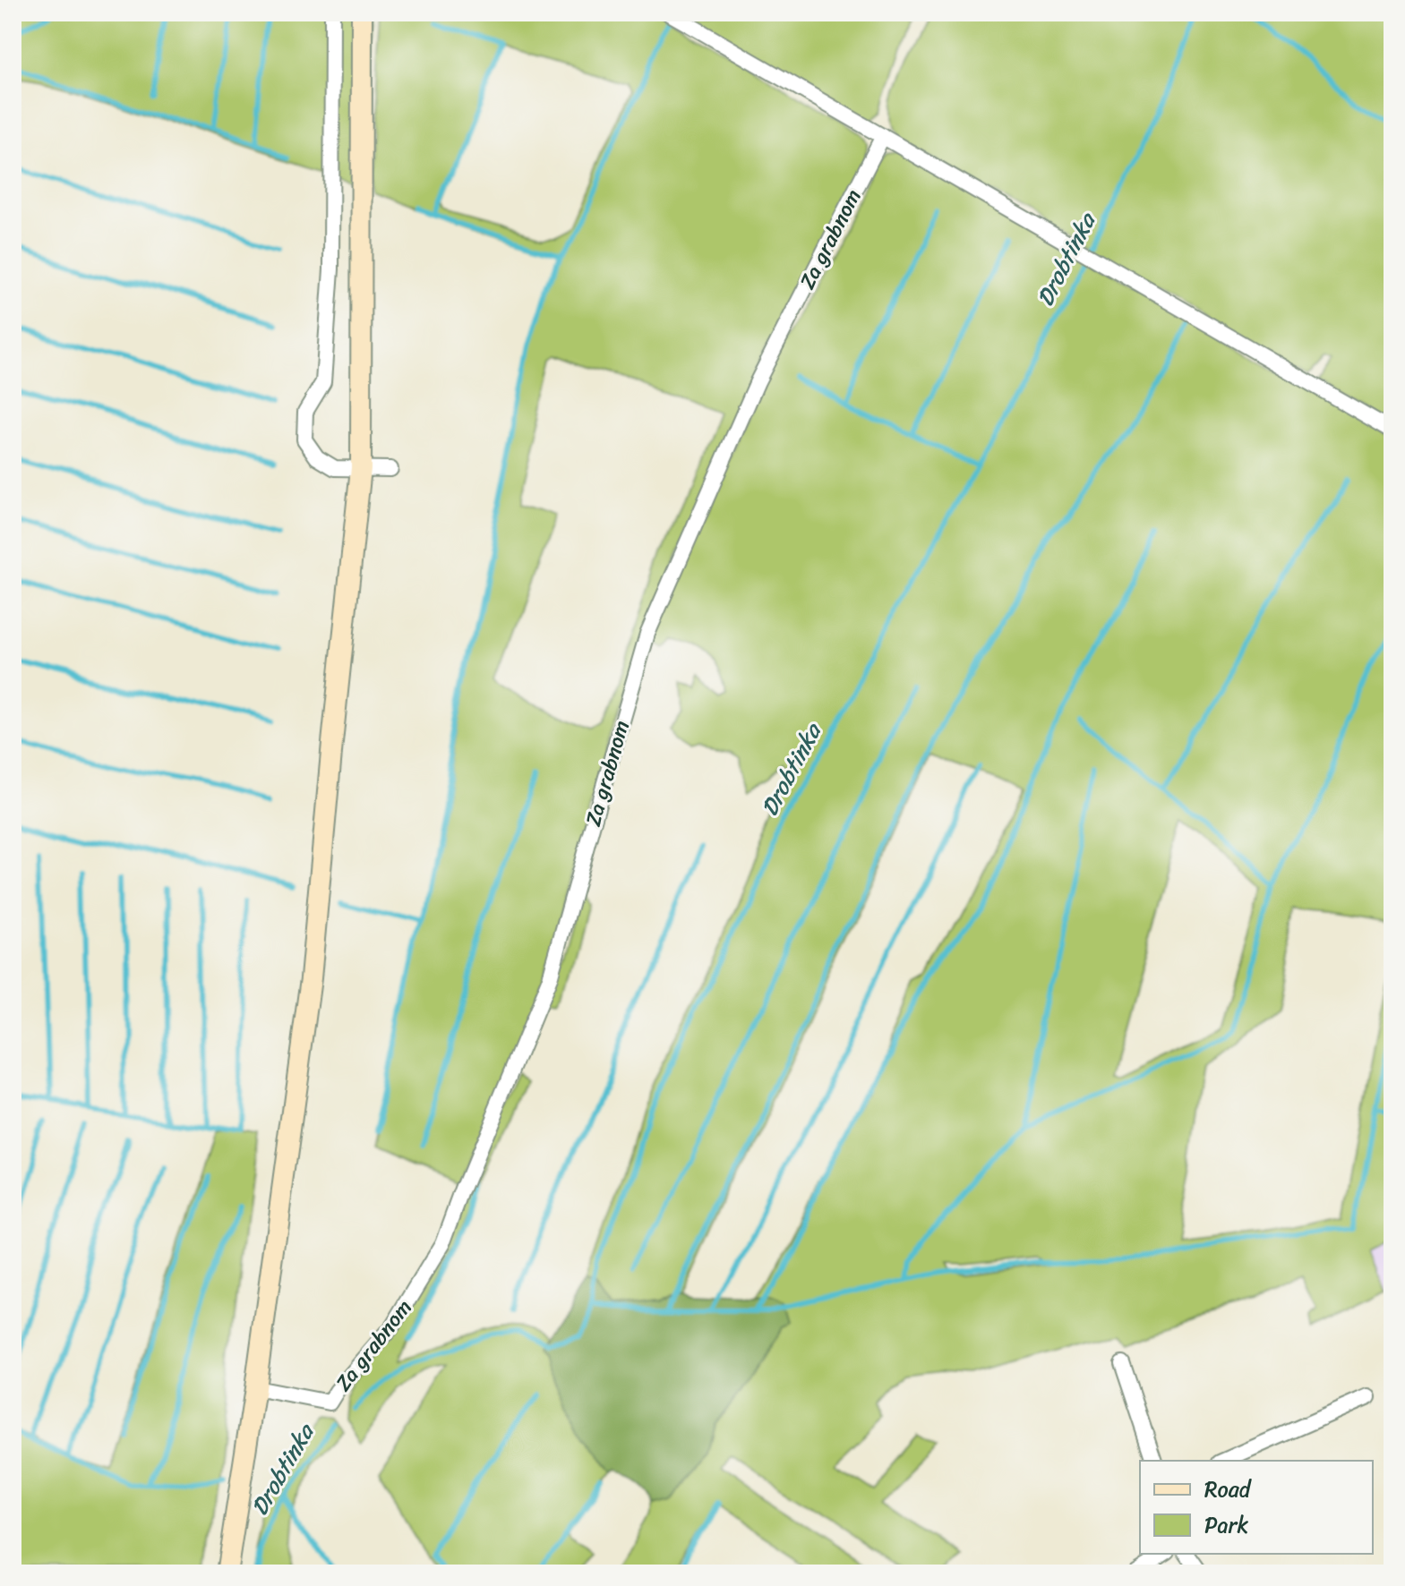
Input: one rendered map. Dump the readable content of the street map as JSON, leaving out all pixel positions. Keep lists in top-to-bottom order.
{
  "streets": {
    "street": ["Za grabnom"]
  },
  "water": ["Drobtinka"],
  "legend": ["Road", "Park"]
}
